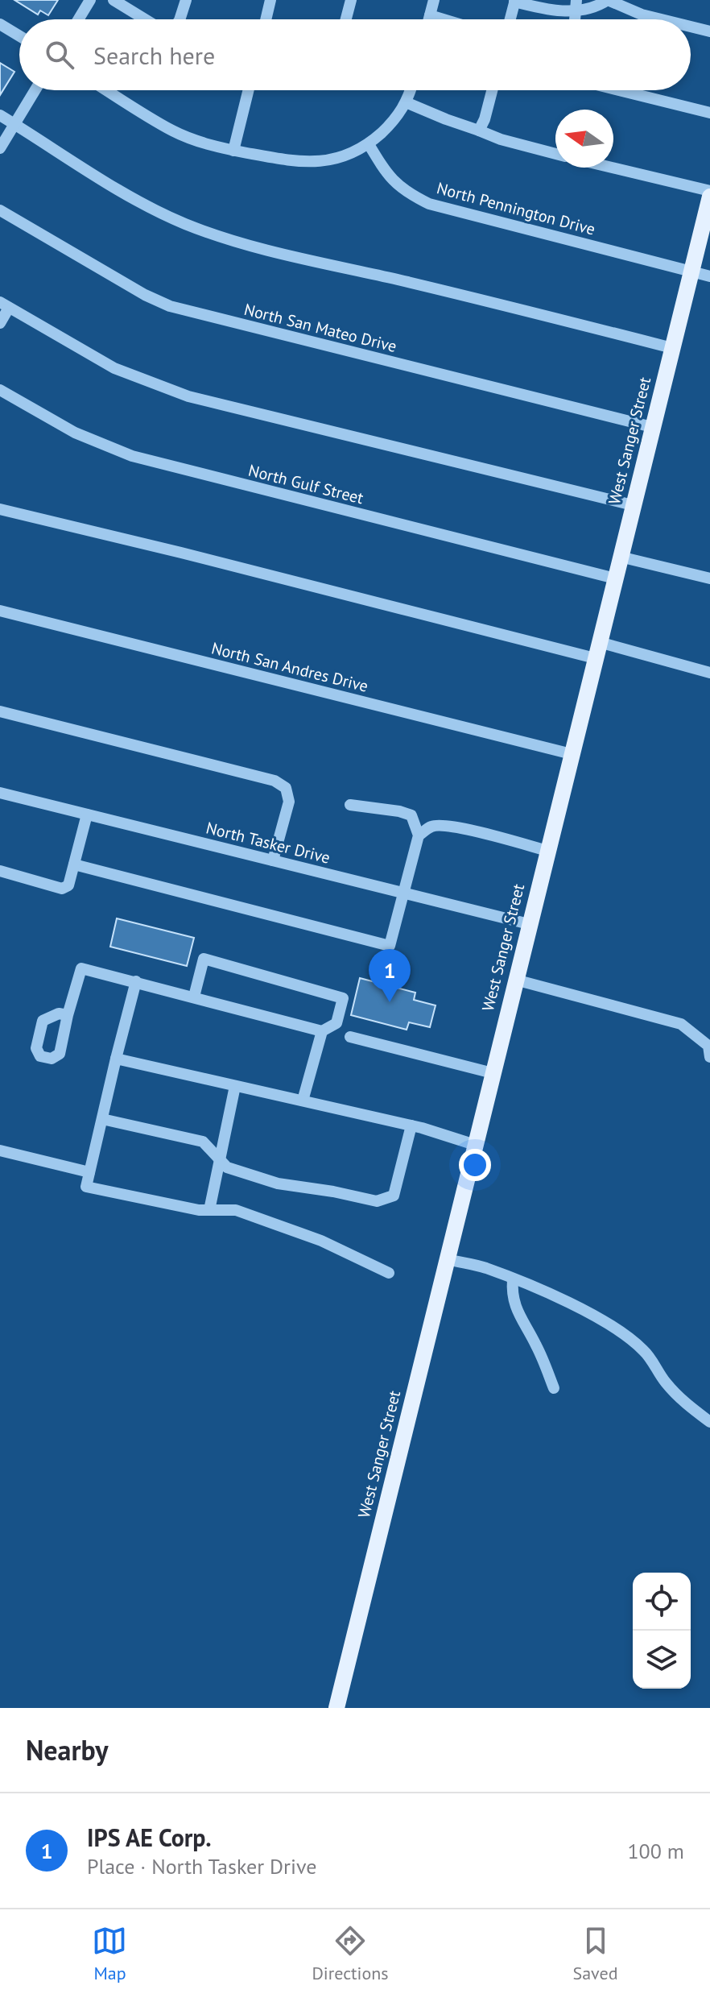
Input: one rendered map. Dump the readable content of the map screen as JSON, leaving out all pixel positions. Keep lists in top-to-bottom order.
{
  "streets": {
    "main road": ["West Sanger Street"],
    "street": [
      "North Pennington Drive",
      "North San Mateo Drive",
      "North Gulf Street",
      "North San Andres Drive",
      "North Tasker Drive"
    ]
  },
  "crossings": [
    ["North Pennington Drive", "West Sanger Street"],
    ["North San Mateo Drive", "West Sanger Street"],
    ["West Sanger Street", "North Gulf Street"],
    ["West Sanger Street", "North San Andres Drive"],
    ["West Sanger Street", "North Tasker Drive"]
  ],
  "north": "left",
  "page": {
    "search": "Search here",
    "pins": "1",
    "heading": "Nearby",
    "list": [
      {
        "mark": "1",
        "name": "IPS AE Corp.",
        "note": "Place · North Tasker Drive",
        "value": "100 m"
      }
    ],
    "nav": ["Map", "Directions", "Saved"]
  }
}
